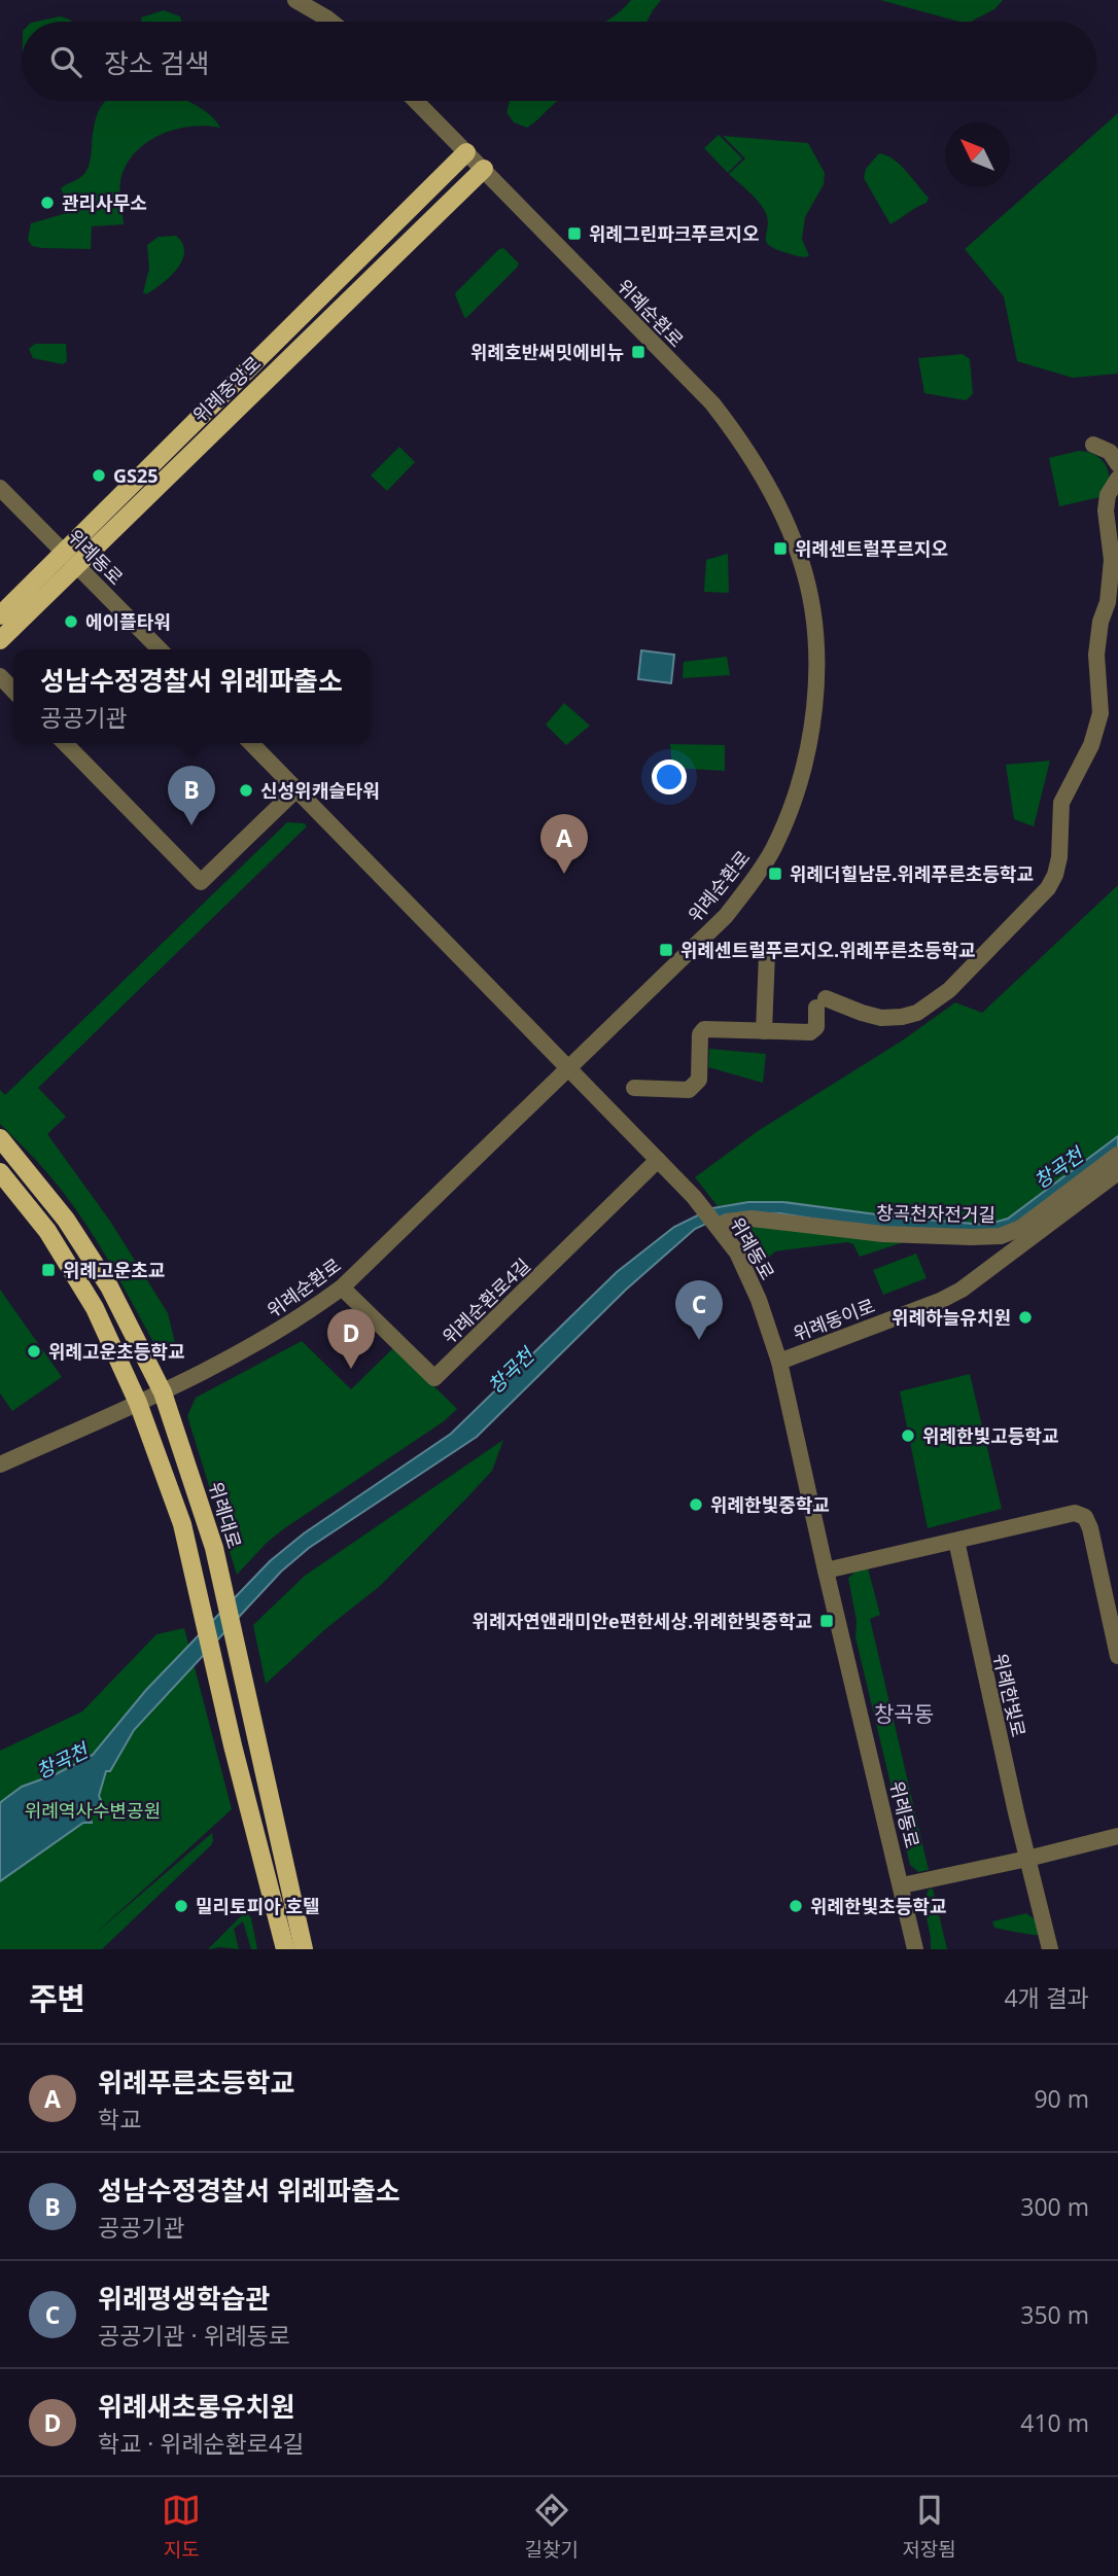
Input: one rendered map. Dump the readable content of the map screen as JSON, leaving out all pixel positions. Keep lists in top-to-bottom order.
{
  "streets": {
    "main road": ["위례중앙로", "위례대로"],
    "street": [
      "위례순환로",
      "위례동로",
      "창곡천자전거길",
      "위례순환로4길",
      "위례동이로",
      "위례한빛로"
    ]
  },
  "crossings": [
    ["위례순환로", "위례중앙로"],
    ["위례순환로", "위례동로"],
    ["위례순환로", "위례순환로4길"],
    ["위례순환로", "위례대로"],
    ["위례중앙로", "위례동로"],
    ["위례동로", "위례순환로4길"],
    ["위례동로", "위례동이로"]
  ],
  "districts": ["창곡동"],
  "water": ["창곡천"],
  "parks": ["위례역사수변공원"],
  "places": {
    "other": [
      "관리사무소",
      "GS25",
      "에이플타워",
      "신성위캐슬타워",
      "위례하늘유치원",
      "위례고운초등학교",
      "위례한빛고등학교",
      "위례한빛중학교",
      "밀리토피아 호텔",
      "위례한빛초등학교"
    ],
    "transit": [
      "위례그린파크푸르지오",
      "위례호반써밋에비뉴",
      "위례센트럴푸르지오",
      "위례더힐남문.위례푸른초등학교",
      "위례센트럴푸르지오.위례푸른초등학교",
      "위례고운초교",
      "위례자연앤래미안e편한세상.위례한빛중학교"
    ]
  },
  "north": "top left",
  "page": {
    "search": "장소 검색",
    "popup": ["성남수정경찰서 위례파출소", "공공기관"],
    "pins": [
      "B",
      "A",
      "C",
      "D"
    ],
    "heading": ["주변", "4개 결과"],
    "list": [
      {
        "mark": "A",
        "name": "위례푸른초등학교",
        "note": "학교",
        "value": "90 m"
      },
      {
        "mark": "B",
        "name": "성남수정경찰서 위례파출소",
        "note": "공공기관",
        "value": "300 m"
      },
      {
        "mark": "C",
        "name": "위례평생학습관",
        "note": "공공기관 · 위례동로",
        "value": "350 m"
      },
      {
        "mark": "D",
        "name": "위례새초롱유치원",
        "note": "학교 · 위례순환로4길",
        "value": "410 m"
      }
    ],
    "nav": ["지도", "길찾기", "저장됨"]
  }
}
